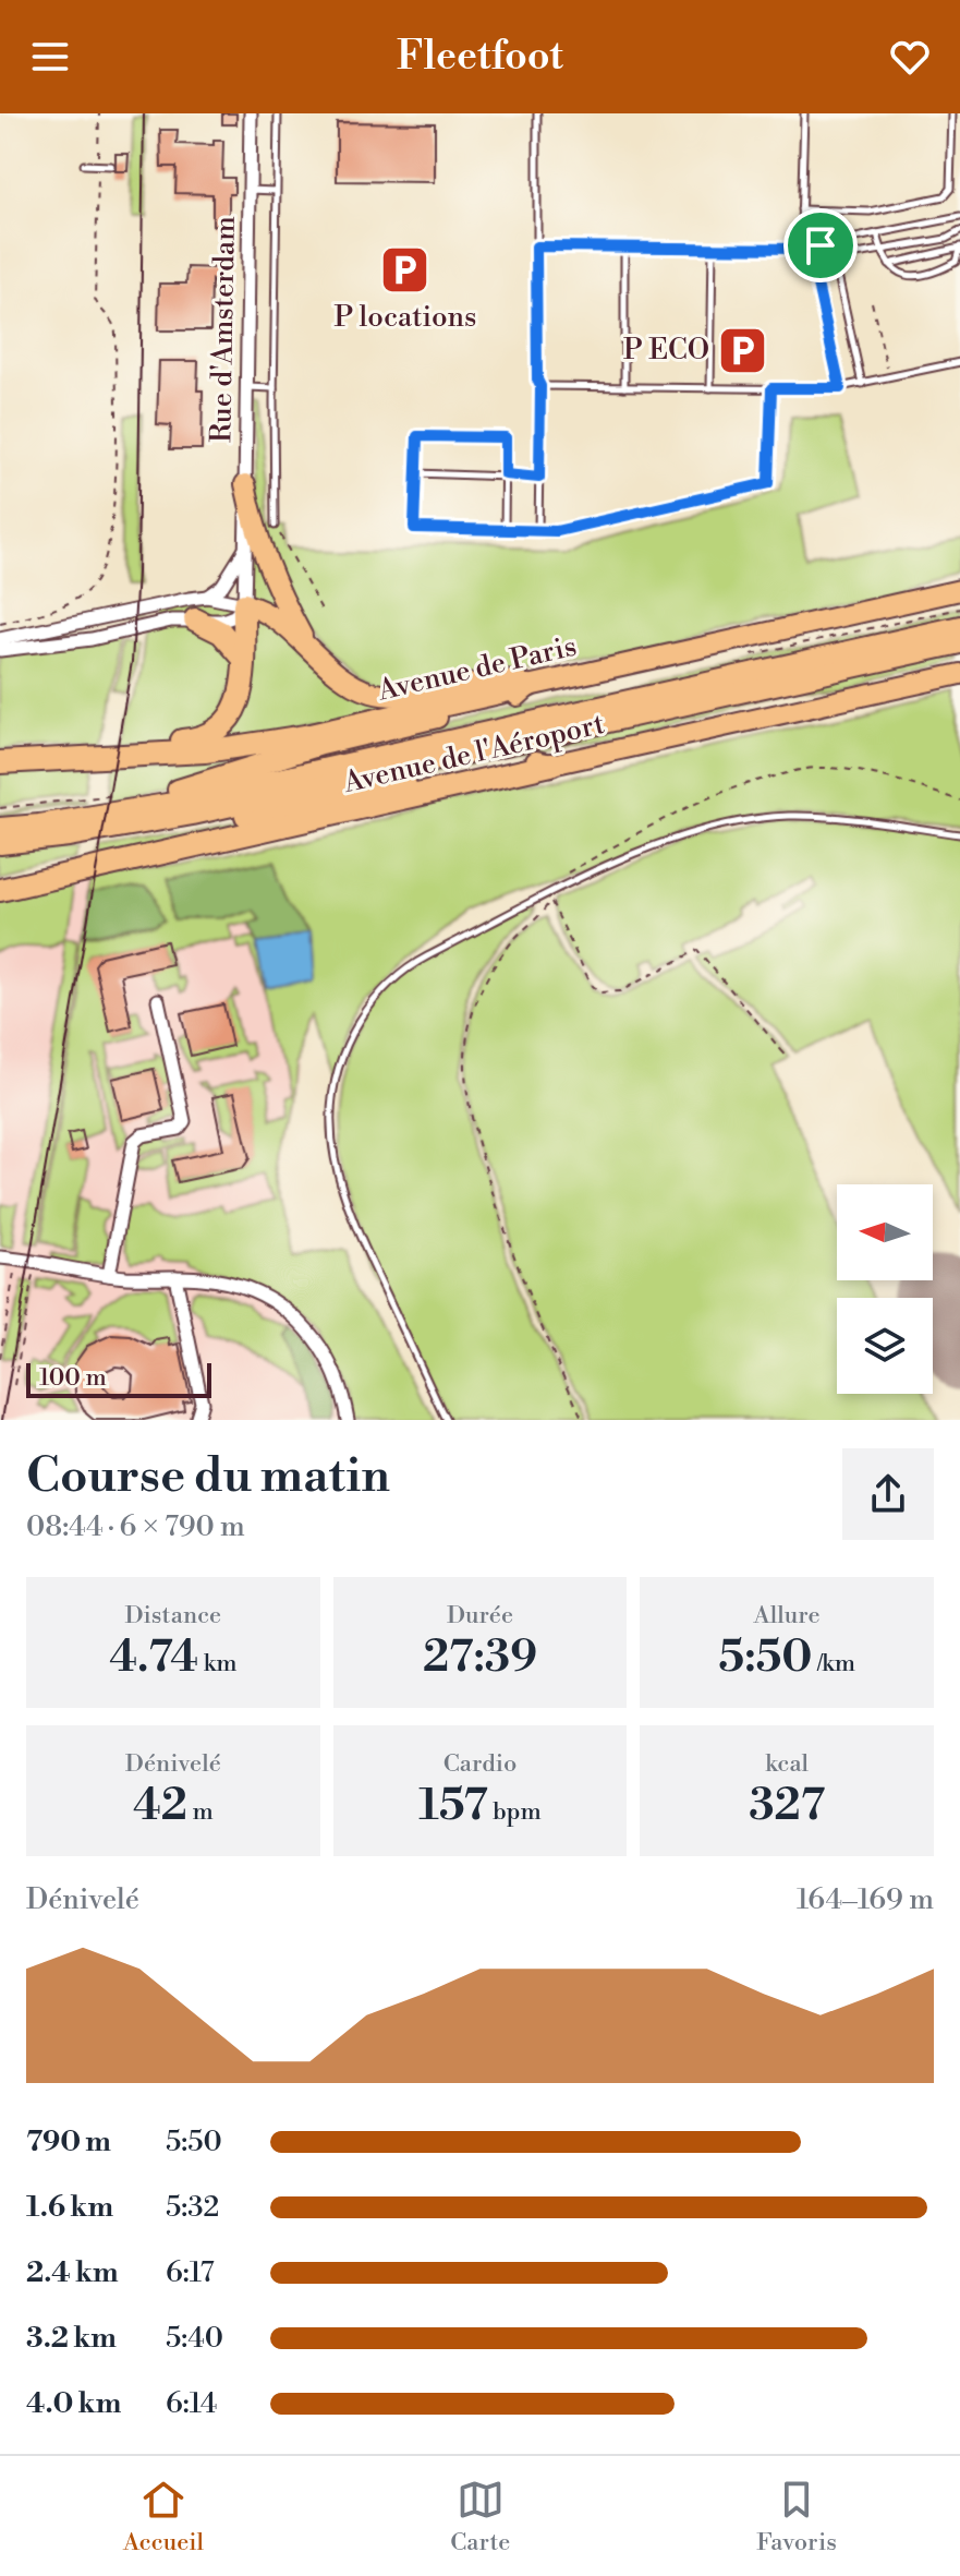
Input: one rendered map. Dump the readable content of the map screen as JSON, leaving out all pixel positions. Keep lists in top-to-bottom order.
{
  "streets": {
    "highway": ["Avenue de Paris", "Avenue de l'Aéroport"],
    "street": ["Rue d'Amsterdam"]
  },
  "places": {
    "parking": ["P locations", "P ECO"]
  },
  "scale_bar": "100 m",
  "north": "left",
  "page": {
    "header": "Fleetfoot",
    "scale": "100 m",
    "heading": ["Course du matin", "08:44 · 6 × 790 m"],
    "stats": [
      ["Distance", "4.74 km"],
      ["Durée", "27:39"],
      ["Allure", "5:50 /km"],
      ["Dénivelé", "42 m"],
      ["Cardio", "157 bpm"],
      ["kcal", "327"]
    ],
    "chart": ["Dénivelé", "164–169 m"],
    "list": [
      {
        "name": "790 m",
        "note": "5:50"
      },
      {
        "name": "1.6 km",
        "note": "5:32"
      },
      {
        "name": "2.4 km",
        "note": "6:17"
      },
      {
        "name": "3.2 km",
        "note": "5:40"
      },
      {
        "name": "4.0 km",
        "note": "6:14"
      }
    ],
    "tabs": ["Accueil", "Carte", "Favoris"]
  }
}
